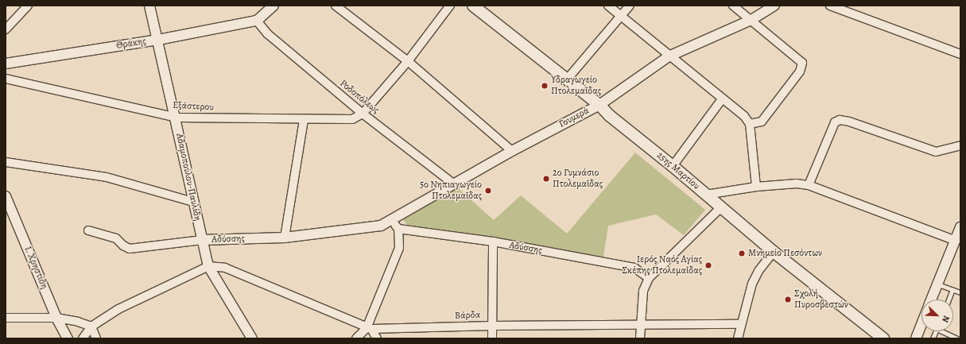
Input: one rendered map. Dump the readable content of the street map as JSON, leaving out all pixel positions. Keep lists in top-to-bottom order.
{
  "streets": {
    "main road": ["25ης Μαρτίου"],
    "street": [
      "Θράκης",
      "Ροδοπόλεως",
      "Εξάστερου",
      "Γουμερά",
      "Αδαμοπούλου-Παυλίδη",
      "Αδύσσης",
      "Ι. Χρηστίδη",
      "Βάρδα"
    ]
  },
  "crossings": [
    ["Θράκης", "Ροδοπόλεως"],
    ["Θράκης", "Αδαμοπούλου-Παυλίδη"],
    ["Ροδοπόλεως", "Εξάστερου"],
    ["Ροδοπόλεως", "Γουμερά"],
    ["Εξάστερου", "Αδαμοπούλου-Παυλίδη"],
    ["Γουμερά", "25ης Μαρτίου"],
    ["Γουμερά", "Αδύσσης"],
    ["Αδαμοπούλου-Παυλίδη", "Αδύσσης"],
    ["Αδαμοπούλου-Παυλίδη", "Βάρδα"]
  ],
  "places": [
    "Υδραγωγείο Πτολεμαΐδας",
    "2ο Γυμνάσιο Πτολεμαΐδας",
    "5ο Νηπιαγωγείο Πτολεμαΐδας",
    "Μνημείο Πεσόντων",
    "Ιερός Ναός Αγίας Σκέπης Πτολεμαΐδας",
    "Σχολή Πυροσβεστών"
  ],
  "north": "bottom right"
}
